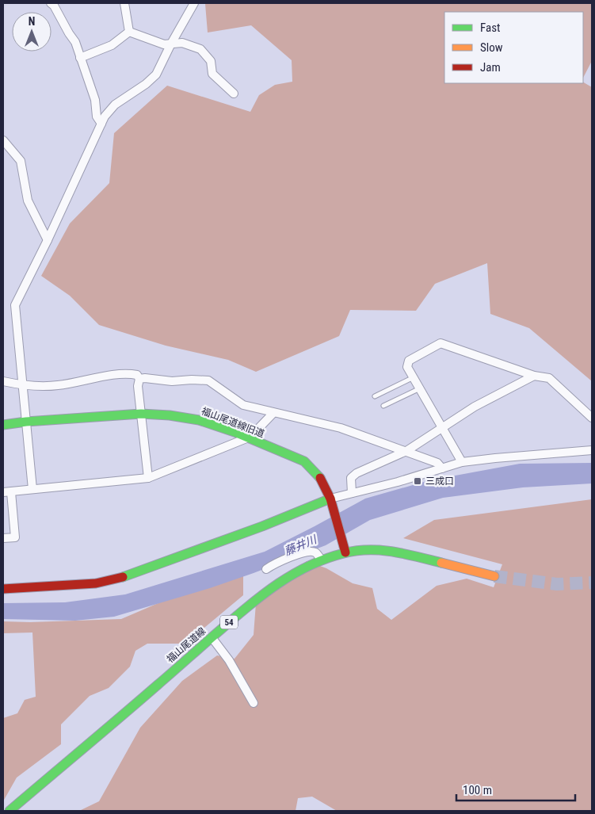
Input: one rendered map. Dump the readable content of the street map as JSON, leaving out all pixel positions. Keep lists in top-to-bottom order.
{
  "streets": {
    "street": ["福山尾道線旧道", "54", "福山尾道線"]
  },
  "crossings": [
    ["福山尾道線旧道", "福山尾道線"]
  ],
  "water": ["藤井川"],
  "places": {
    "transit": ["三成口"]
  },
  "legend": ["Fast", "Slow", "Jam"],
  "scale_bar": "100 m",
  "north": "top"
}
